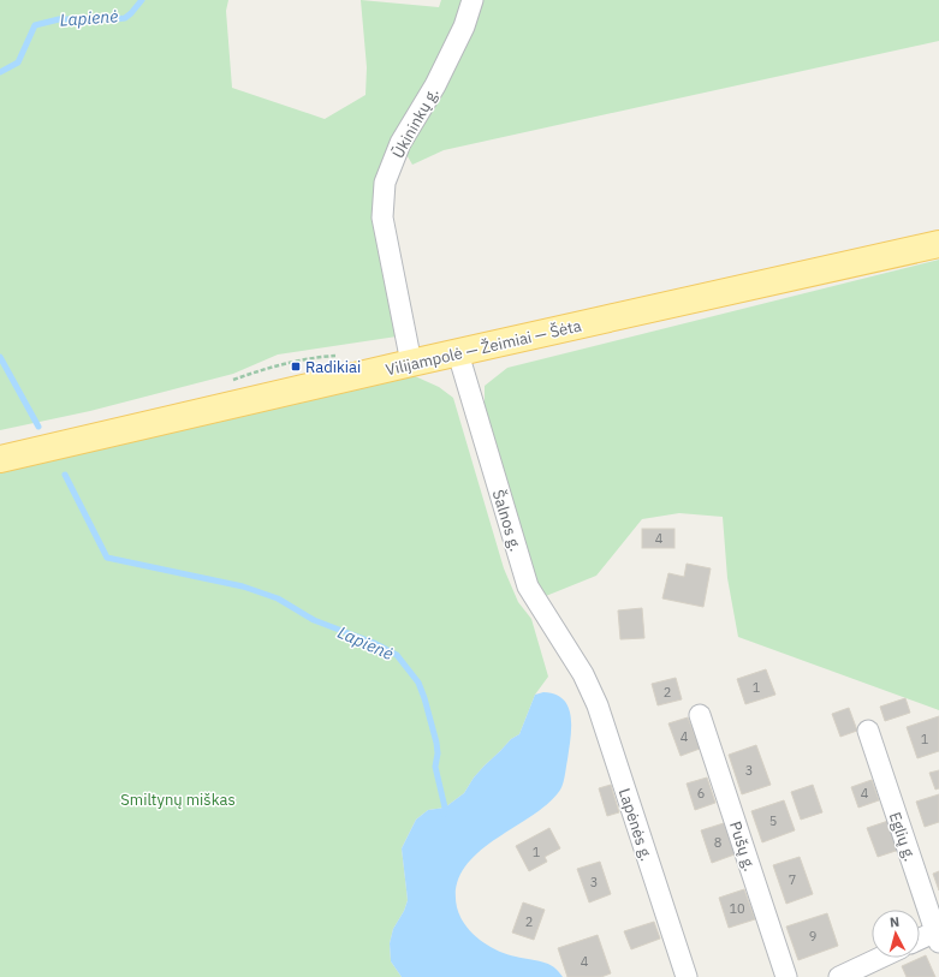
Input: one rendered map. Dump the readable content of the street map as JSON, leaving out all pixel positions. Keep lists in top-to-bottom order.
{
  "streets": {
    "main road": ["Vilijampolė — Žeimiai — Šėta"],
    "street": [
      "Ūkininkų g.",
      "Šalnos g.",
      "Lapėnės g.",
      "Eglių g.",
      "Pušų g."
    ]
  },
  "crossings": [
    ["Ūkininkų g.", "Vilijampolė — Žeimiai — Šėta"],
    ["Vilijampolė — Žeimiai — Šėta", "Šalnos g."],
    ["Šalnos g.", "Lapėnės g."]
  ],
  "water": ["Lapienė"],
  "parks": ["Smiltynų miškas"],
  "places": {
    "transit": ["Radikiai"]
  },
  "house_numbers": [
    "4",
    "1",
    "2",
    "4",
    "1",
    "3",
    "6",
    "4",
    "5",
    "8",
    "1",
    "7",
    "3",
    "10",
    "2",
    "9",
    "4"
  ],
  "north": "top"
}
